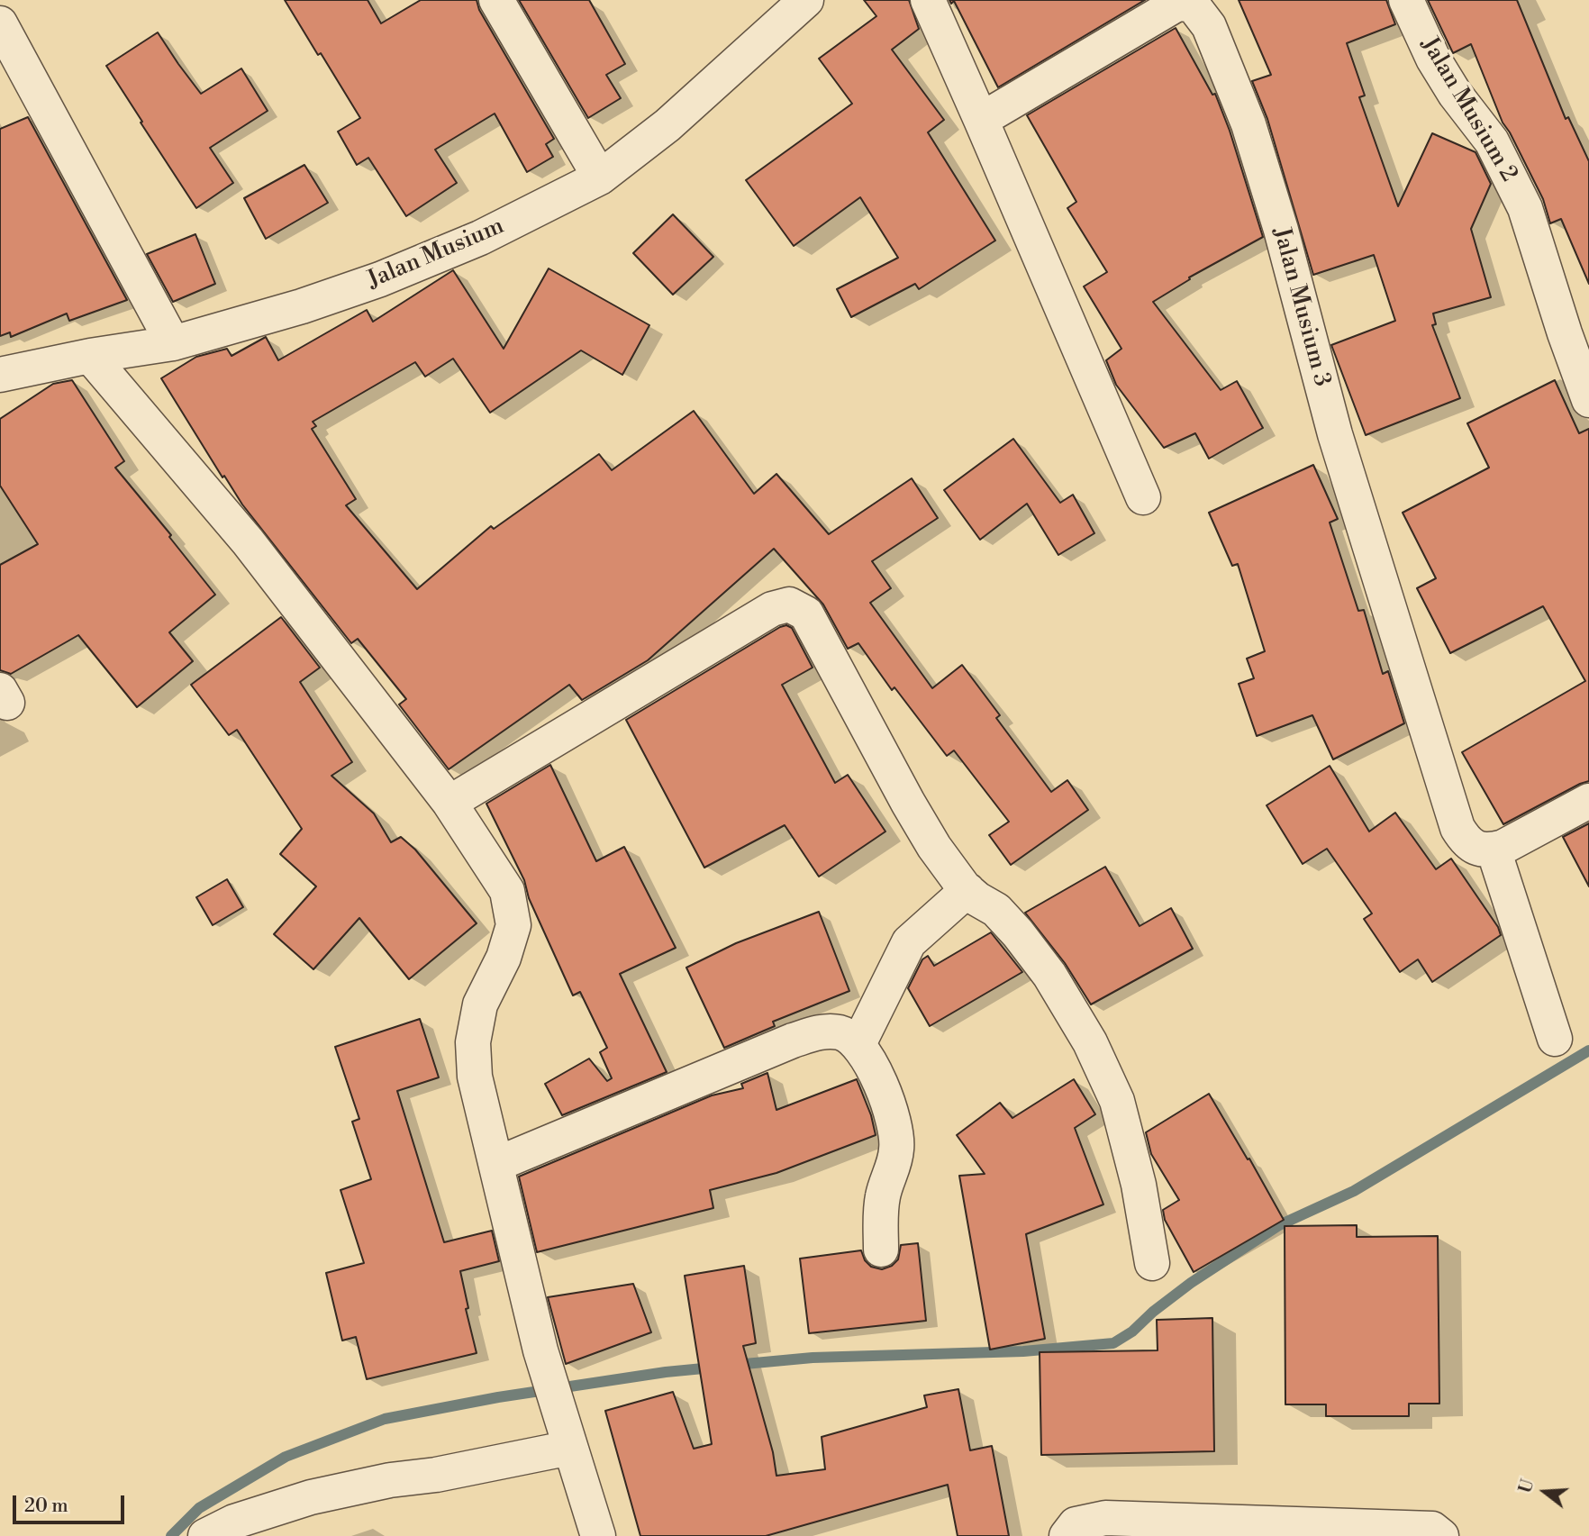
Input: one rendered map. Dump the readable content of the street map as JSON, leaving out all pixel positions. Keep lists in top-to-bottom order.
{
  "streets": {
    "street": ["Jalan Musium 2", "Jalan Musium", "Jalan Musium 3"]
  },
  "scale_bar": "20 m",
  "north": "left"
}
